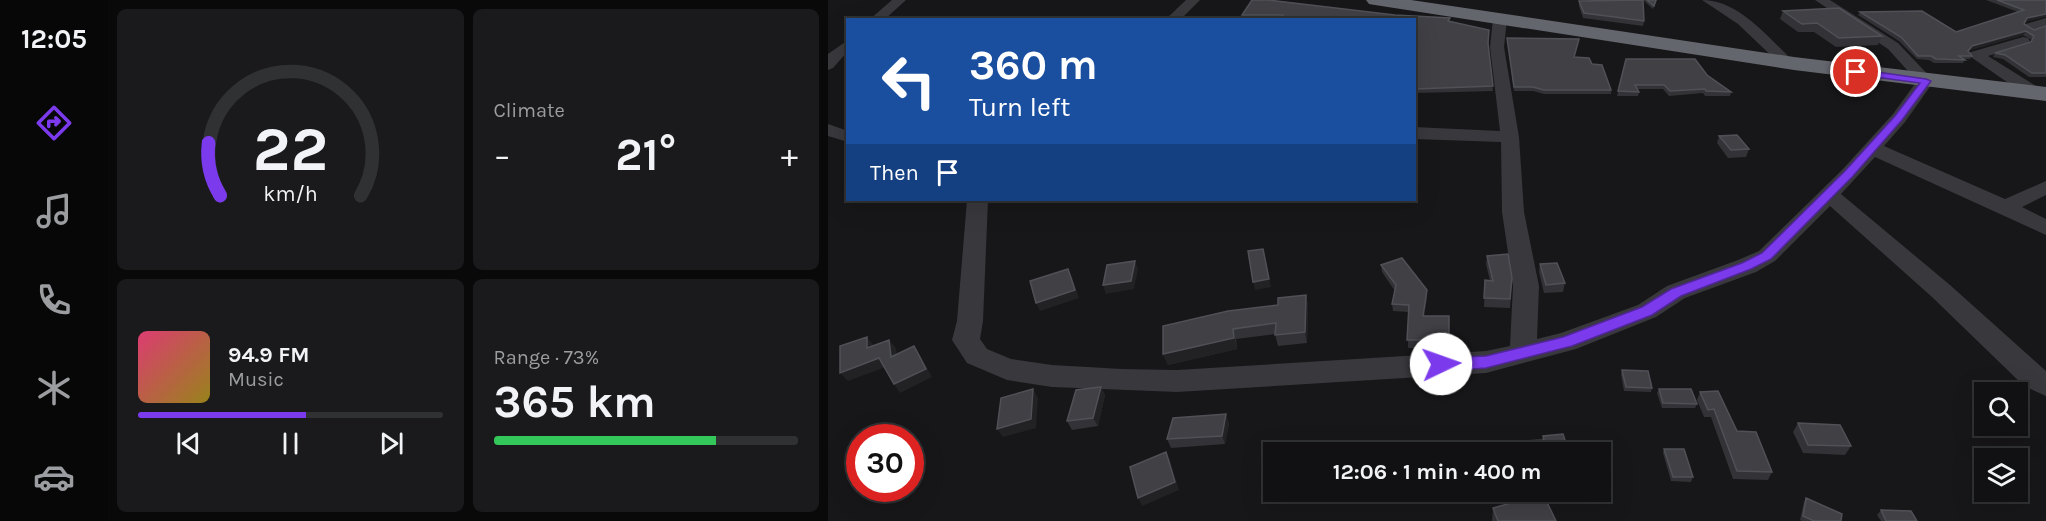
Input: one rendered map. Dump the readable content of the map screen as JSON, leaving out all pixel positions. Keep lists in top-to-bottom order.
{
  "page": {
    "tabs": "12:05",
    "tile": [
      "Climate",
      ["Range · 73%", "365 km"]
    ],
    "turn": ["360 m", "Turn left"],
    "heat": ["−", "21°", "+"],
    "then": "Then",
    "song": ["94.9 FM", "Music"],
    "limit": "30",
    "trip": "12:06 · 1 min · 400 m",
    "gauge": ["22", "km/h"]
  }
}
